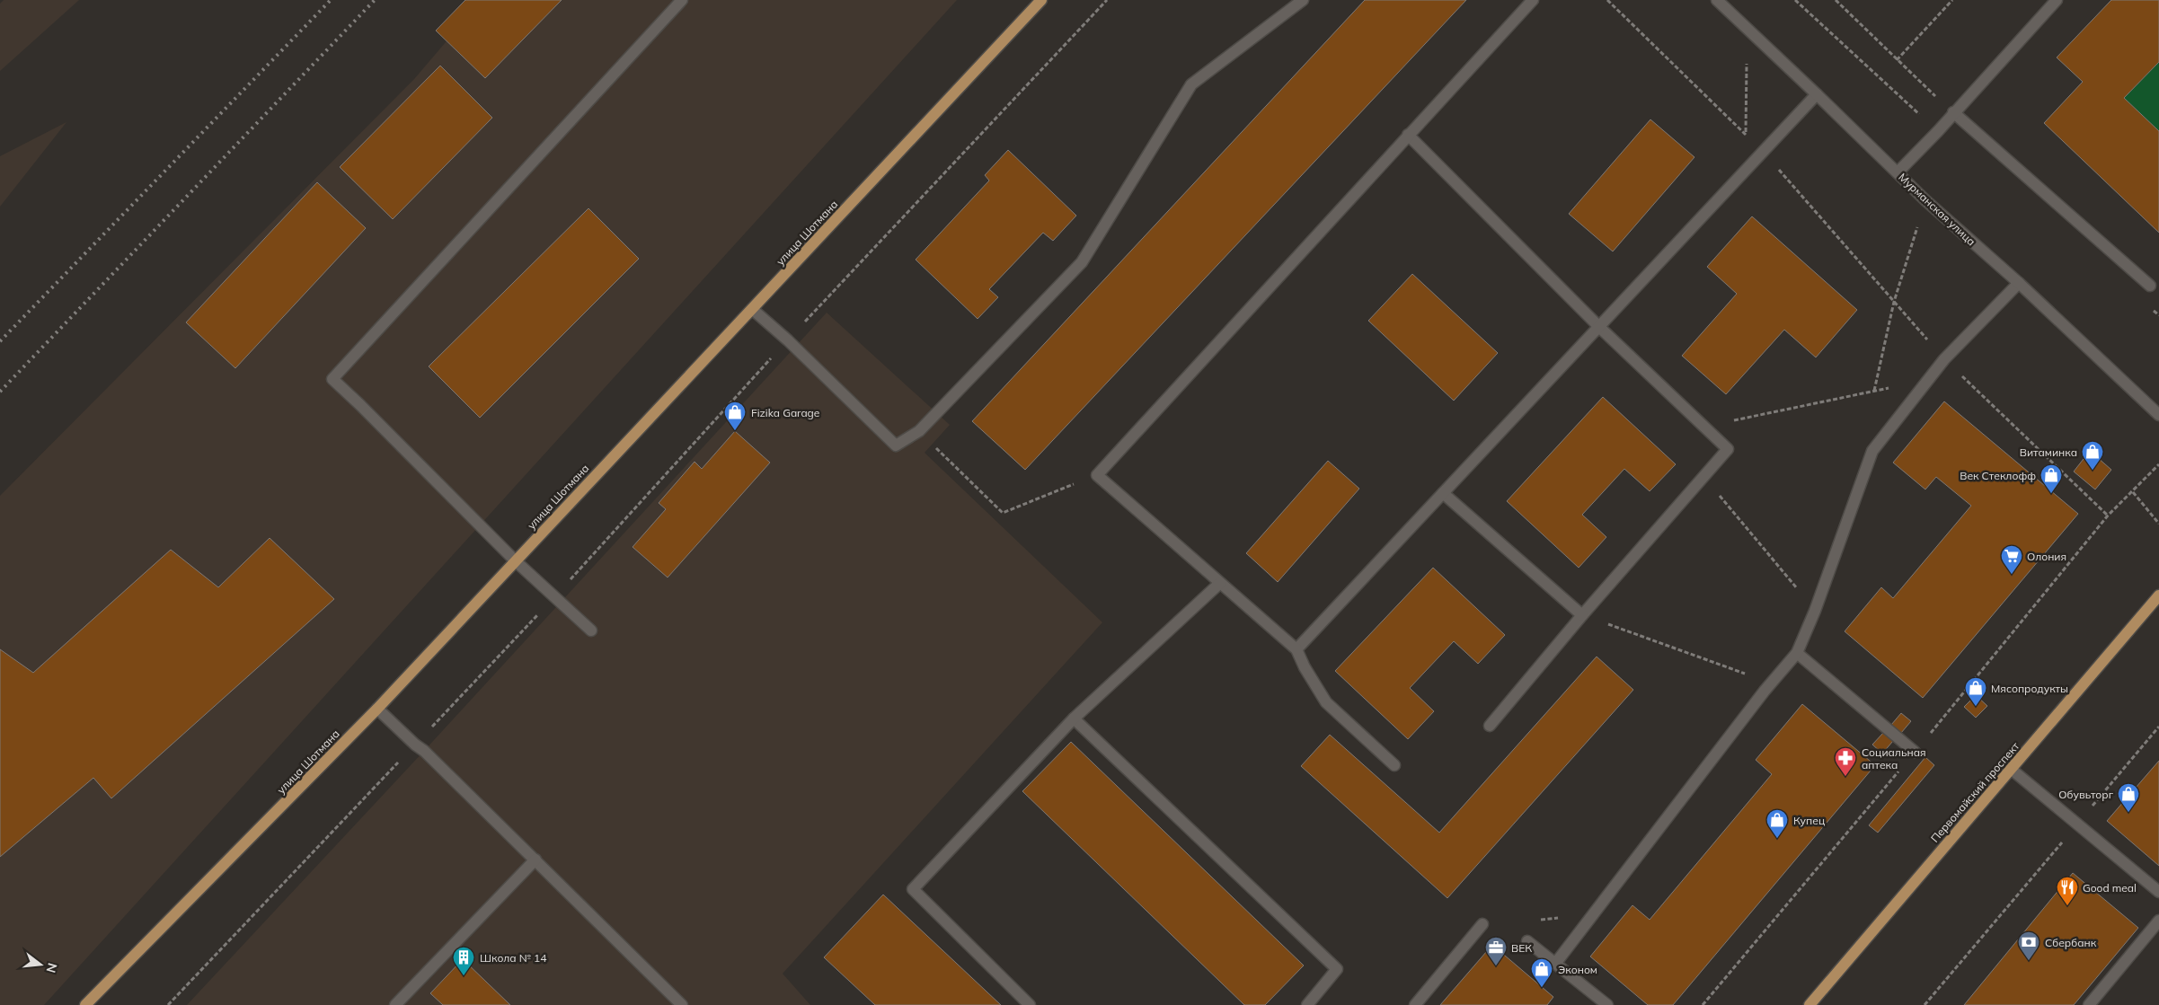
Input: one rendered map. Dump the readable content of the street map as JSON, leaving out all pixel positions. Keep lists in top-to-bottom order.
{
  "streets": {
    "main road": ["улица Шотмана", "Первомайский проспект"],
    "street": ["Мурманская улица"]
  },
  "places": {
    "shop": [
      "Fizika Garage",
      "Витаминка",
      "Век Стеклофф",
      "Мясопродукты",
      "Обувьторг",
      "Купец",
      "Эконом"
    ],
    "supermarket": ["Олония"],
    "pharmacy": ["Социальная аптека"],
    "restaurant": ["Good meal"],
    "bank": ["Сбербанк"],
    "office": ["ВЕК"],
    "building": ["Школа № 14"]
  },
  "north": "right"
}
